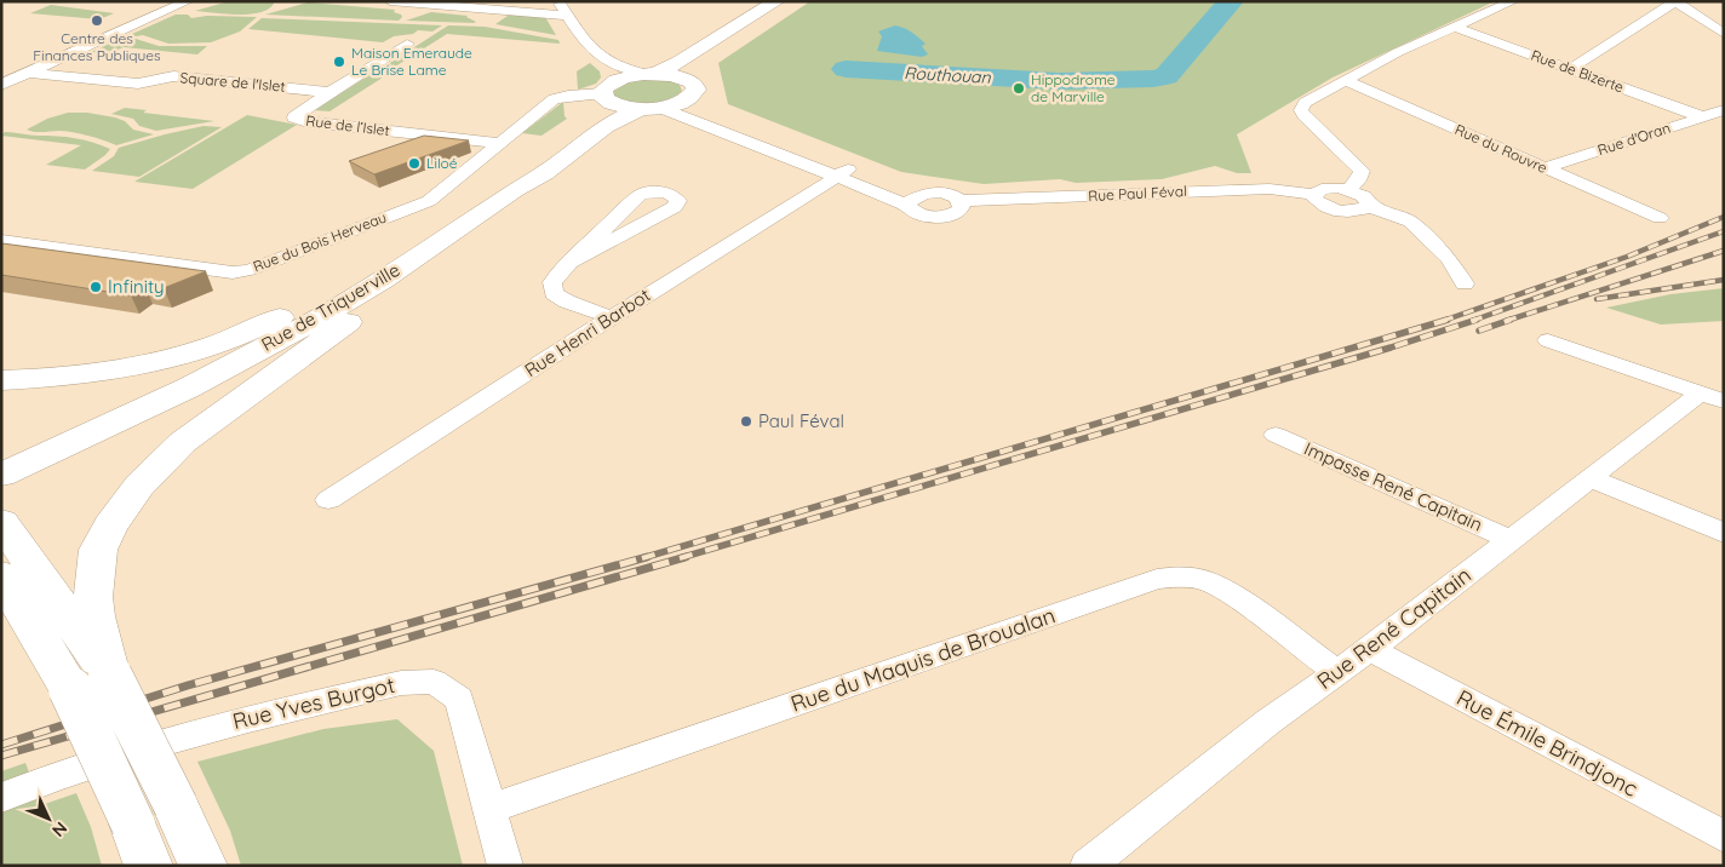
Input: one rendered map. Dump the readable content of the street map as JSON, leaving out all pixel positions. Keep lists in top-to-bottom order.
{
  "streets": {
    "main road": ["Rue de Triquerville"],
    "street": [
      "Rue de Bizerte",
      "Square de l'Islet",
      "Rue de l’Islet",
      "Rue d'Oran",
      "Rue du Rouvre",
      "Rue Paul Féval",
      "Rue du Bois Herveau",
      "Rue Henri Barbot",
      "Impasse René Capitain",
      "Rue René Capitain",
      "Rue du Maquis de Broualan",
      "Rue Yves Burgot",
      "Rue Émile Brindjonc"
    ]
  },
  "crossings": [
    ["Rue de Bizerte", "Rue d'Oran"],
    ["Square de l'Islet", "Rue de l’Islet"],
    ["Rue de l’Islet", "Rue du Bois Herveau"],
    ["Rue d'Oran", "Rue du Rouvre"],
    ["Rue Paul Féval", "Rue Henri Barbot"],
    ["Rue du Bois Herveau", "Rue de Triquerville"],
    ["Impasse René Capitain", "Rue René Capitain"],
    ["Rue René Capitain", "Rue du Maquis de Broualan"],
    ["Rue René Capitain", "Rue Émile Brindjonc"],
    ["Rue du Maquis de Broualan", "Rue Yves Burgot"]
  ],
  "water": ["Routhouan"],
  "places": [
    "Centre des Finances Publiques",
    "Maison Emeraude Le Brise Lame",
    "Hippodrome de Marville",
    "Liloé",
    "Infinity",
    "Paul Féval"
  ],
  "north": "bottom right"
}
